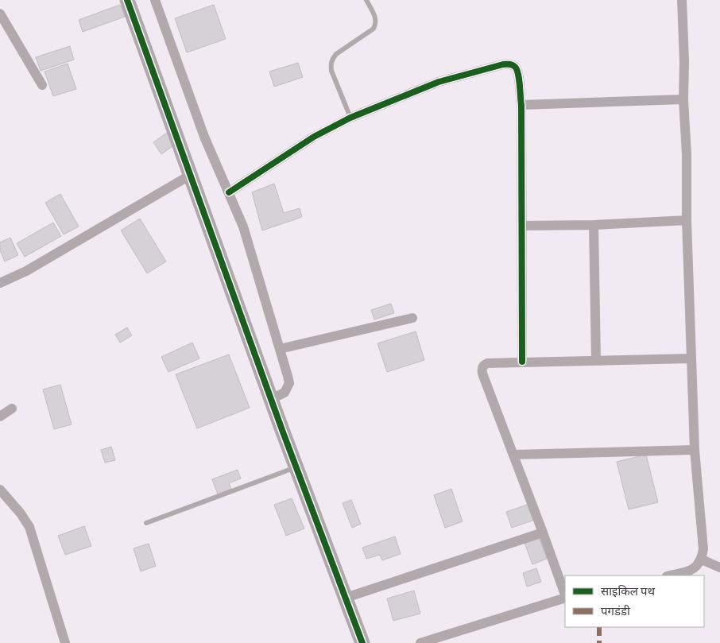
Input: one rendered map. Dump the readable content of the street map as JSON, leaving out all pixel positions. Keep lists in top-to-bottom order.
{
  "legend": ["साइकिल पथ", "पगडंडी"]
}
